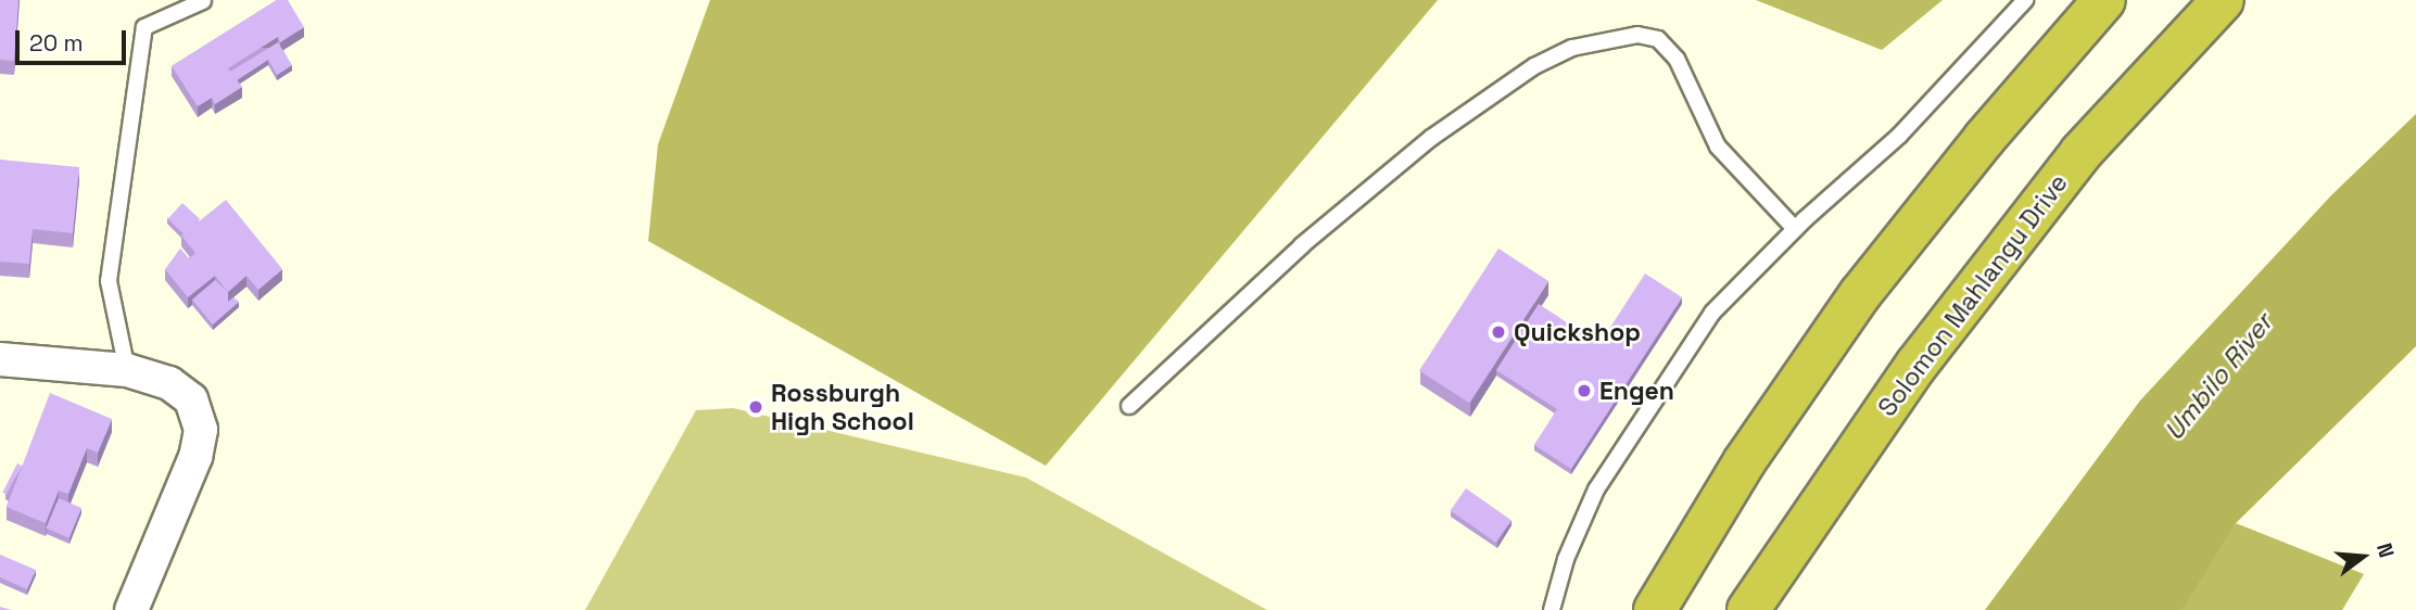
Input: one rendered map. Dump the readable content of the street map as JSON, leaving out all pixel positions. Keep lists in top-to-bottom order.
{
  "streets": {
    "highway": ["Solomon Mahlangu Drive"]
  },
  "water": ["Umbilo River"],
  "places": ["Quickshop", "Engen", "Rossburgh High School"],
  "scale_bar": "20 m",
  "north": "right"
}
